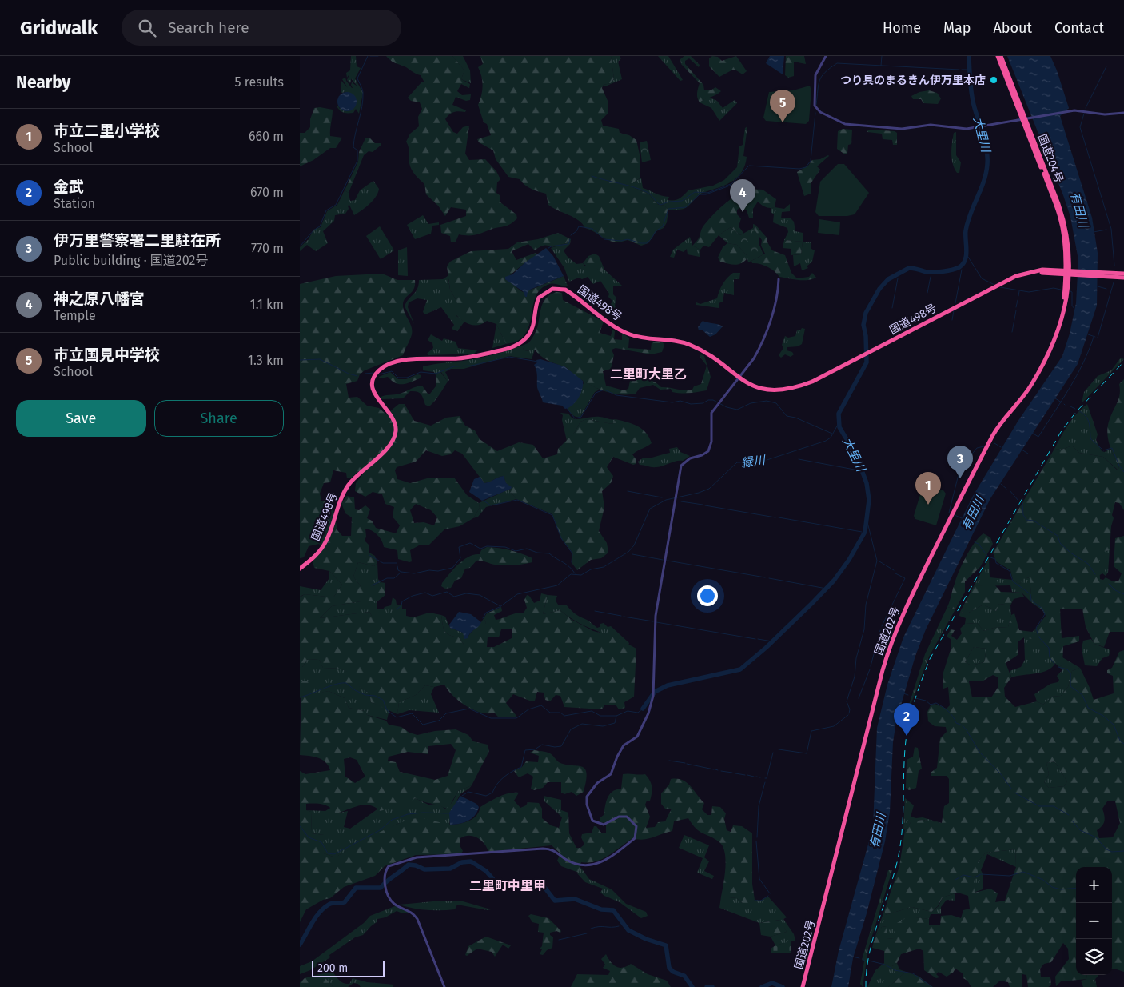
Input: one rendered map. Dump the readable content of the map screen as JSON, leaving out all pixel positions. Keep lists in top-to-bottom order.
{
  "streets": {
    "highway": ["国道204号", "国道498号", "国道202号"]
  },
  "crossings": [
    ["国道204号", "国道498号"],
    ["国道204号", "国道202号"],
    ["国道498号", "国道202号"]
  ],
  "districts": ["二里町大里乙", "二里町中里甲"],
  "water": ["大里川", "有田川", "緑川"],
  "places": ["つり具のまるきん伊万里本店"],
  "scale_bar": "200 m",
  "page": {
    "header": "Gridwalk",
    "search": "Search here",
    "nav": [
      "Home",
      "Map",
      "About",
      "Contact"
    ],
    "heading": ["Nearby", "5 results"],
    "pins": [
      "5",
      "4",
      "3",
      "1",
      "2"
    ],
    "list": [
      {
        "mark": "1",
        "name": "市立二里小学校",
        "note": "School",
        "value": "660 m"
      },
      {
        "mark": "2",
        "name": "金武",
        "note": "Station",
        "value": "670 m"
      },
      {
        "mark": "3",
        "name": "伊万里警察署二里駐在所",
        "note": "Public building · 国道202号",
        "value": "770 m"
      },
      {
        "mark": "4",
        "name": "神之原八幡宮",
        "note": "Temple",
        "value": "1.1 km"
      },
      {
        "mark": "5",
        "name": "市立国見中学校",
        "note": "School",
        "value": "1.3 km"
      }
    ],
    "buttons": ["Save", "Share"],
    "map_buttons": ["+", "−"],
    "scale": "200 m"
  }
}
